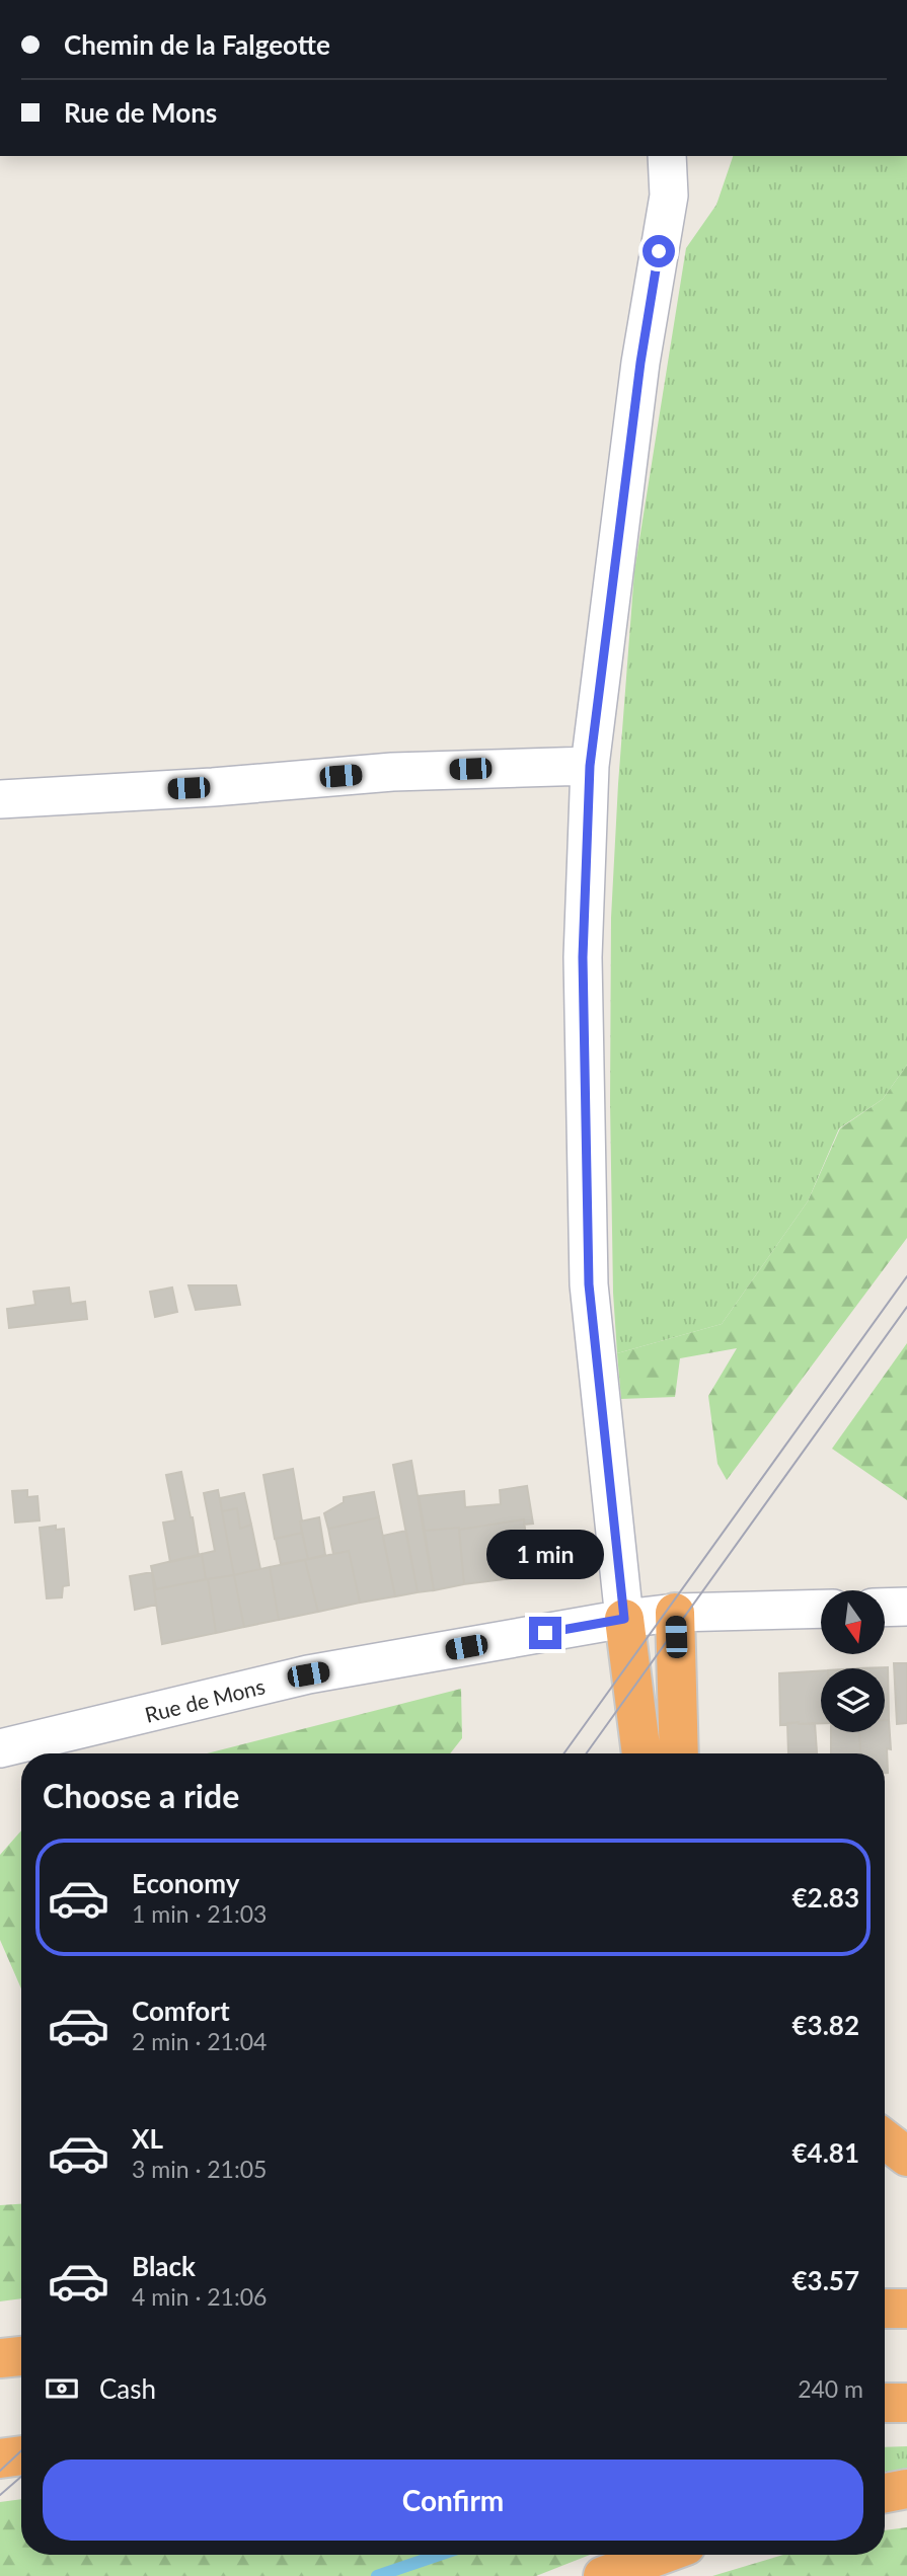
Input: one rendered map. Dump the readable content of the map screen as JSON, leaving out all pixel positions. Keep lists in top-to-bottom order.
{
  "streets": {
    "street": ["Rue de Mons"]
  },
  "north": "bottom",
  "page": {
    "banner": ["Chemin de la Falgeotte", "Rue de Mons"],
    "bubble": "1 min",
    "heading": "Choose a ride",
    "list": [
      {
        "name": "Economy",
        "note": "1 min · 21:03",
        "value": "€2.83"
      },
      {
        "name": "Comfort",
        "note": "2 min · 21:04",
        "value": "€3.82"
      },
      {
        "name": "XL",
        "note": "3 min · 21:05",
        "value": "€4.81"
      },
      {
        "name": "Black",
        "note": "4 min · 21:06",
        "value": "€3.57"
      }
    ],
    "pay": ["Cash", "240 m"],
    "buttons": "Confirm"
  }
}
